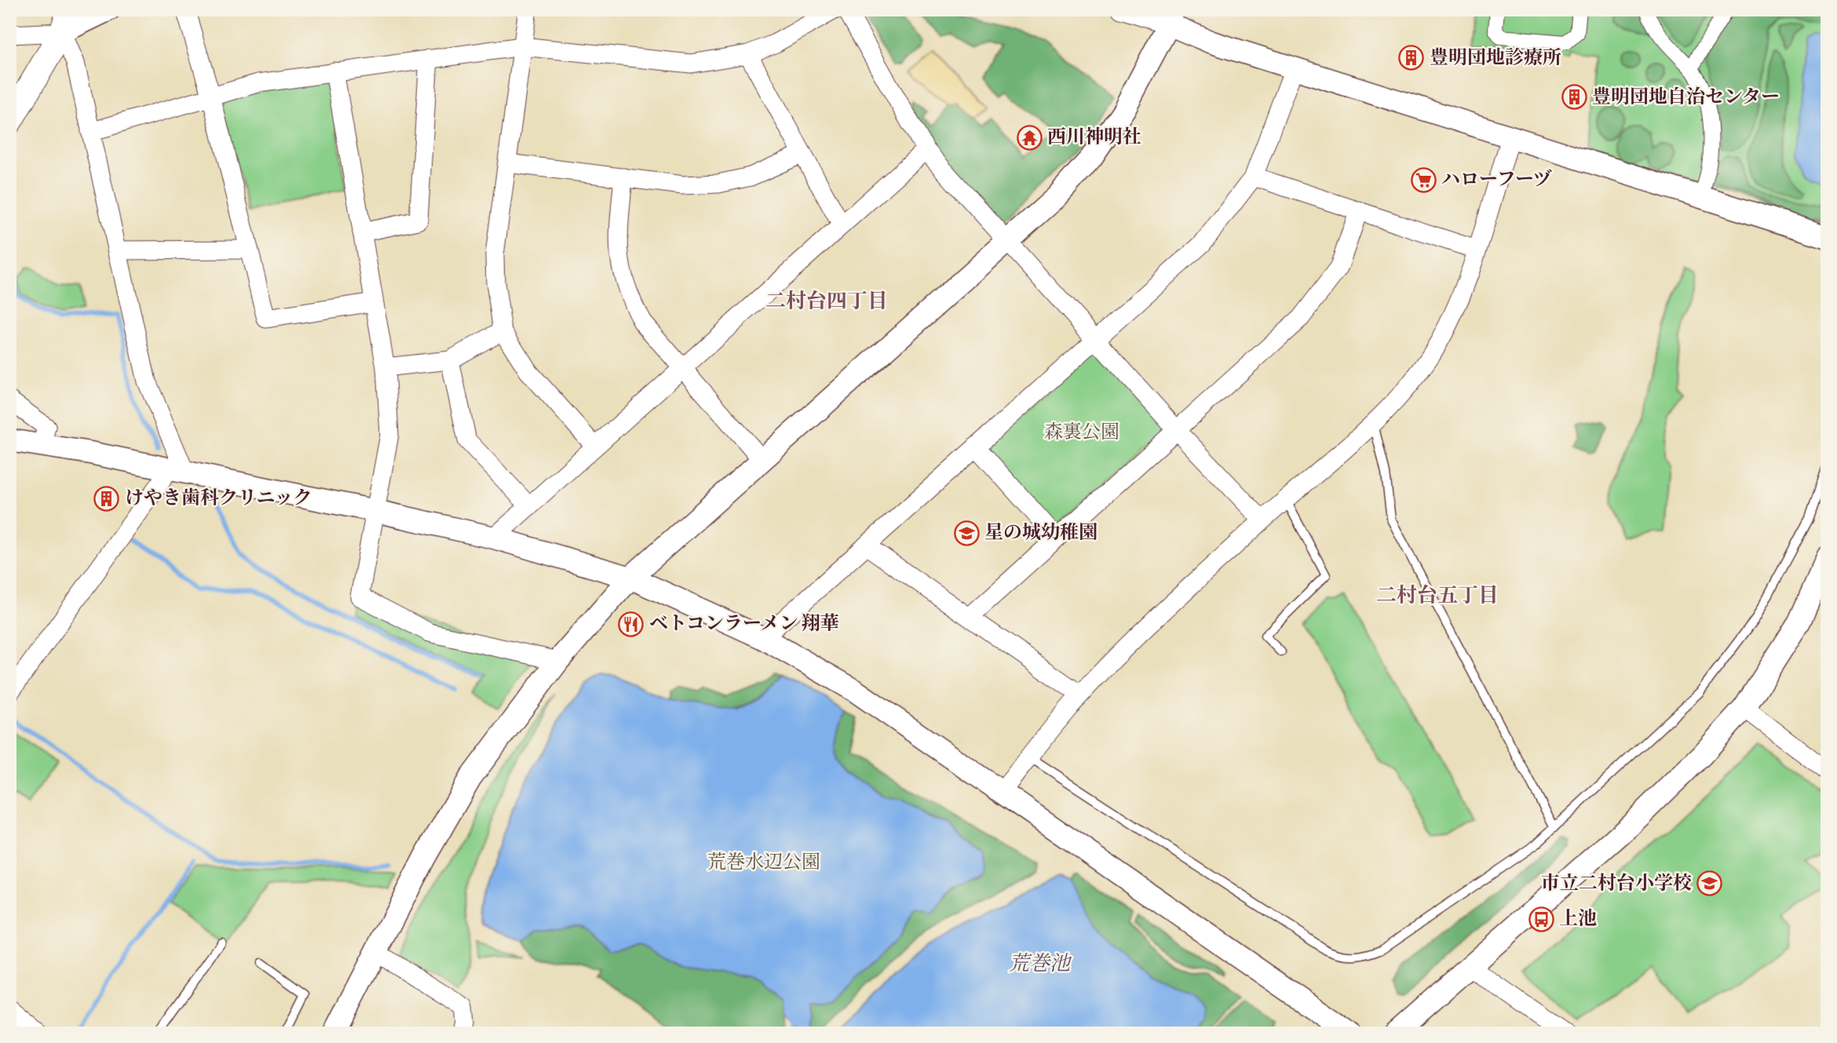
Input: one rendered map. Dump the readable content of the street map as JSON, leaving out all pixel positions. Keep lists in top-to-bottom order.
{
  "districts": ["二村台四丁目", "二村台五丁目"],
  "water": ["荒巻池"],
  "parks": ["森裏公園", "荒巻水辺公園"],
  "places": {
    "building": ["豊明団地診療所", "豊明団地自治センター", "けやき歯科クリニック"],
    "temple": ["西川神明社"],
    "supermarket": ["ハローフーヅ"],
    "school or university": ["星の城幼稚園", "市立二村台小学校"],
    "restaurant": ["ベトコンラーメン 翔華"],
    "bus stop": ["上池"]
  }
}
